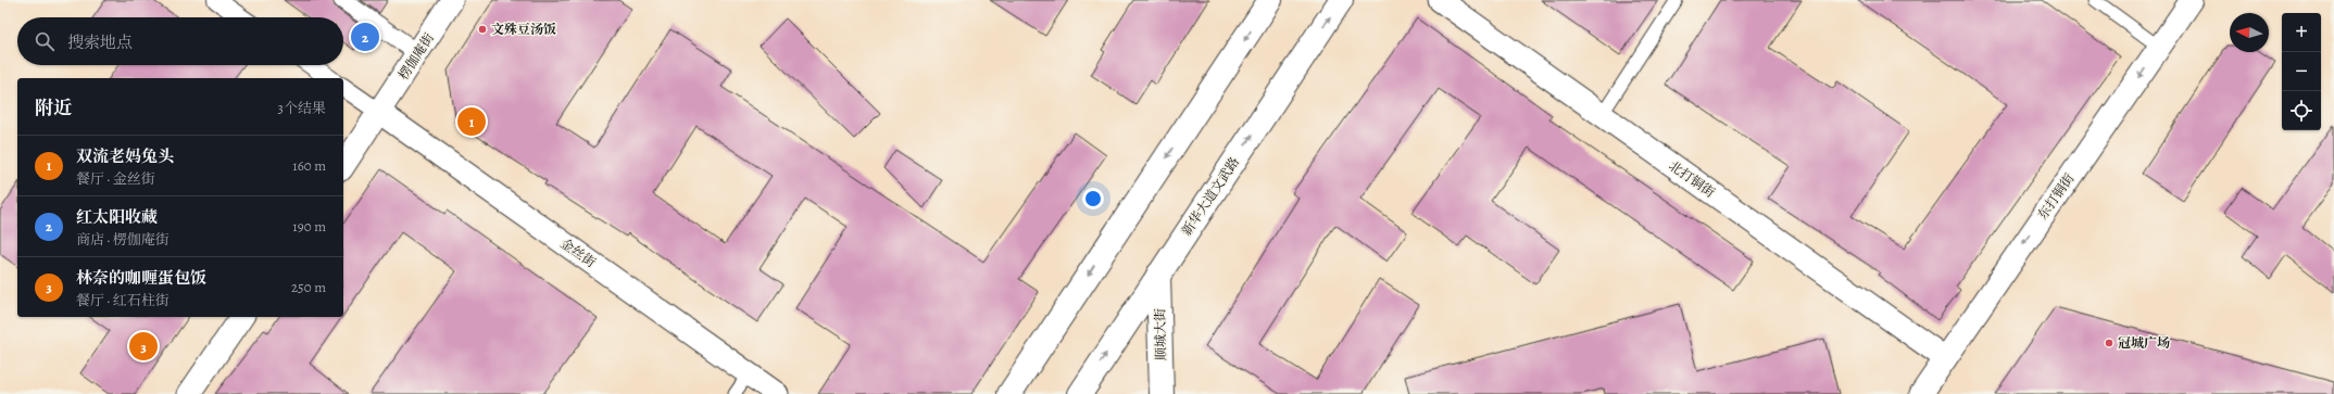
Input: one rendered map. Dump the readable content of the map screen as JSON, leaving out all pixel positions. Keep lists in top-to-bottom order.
{
  "streets": {
    "main road": ["新华大道文武路", "顺城大街"],
    "street": [
      "楞伽庵街",
      "北打铜街",
      "东打铜街",
      "金丝街"
    ]
  },
  "crossings": [
    ["楞伽庵街", "金丝街"],
    ["北打铜街", "东打铜街"],
    ["新华大道文武路", "顺城大街"]
  ],
  "one_way": ["东打铜街"],
  "places": ["文殊豆汤饭", "冠城广场"],
  "north": "left",
  "page": {
    "map_buttons": ["+", "−"],
    "search": "搜索地点",
    "pins": ["2", "1", "3"],
    "heading": ["附近", "3个结果"],
    "list": [
      {
        "mark": "1",
        "name": "双流老妈兔头",
        "note": "餐厅 · 金丝街",
        "value": "160 m"
      },
      {
        "mark": "2",
        "name": "红太阳收藏",
        "note": "商店 · 楞伽庵街",
        "value": "190 m"
      },
      {
        "mark": "3",
        "name": "林奈的咖喱蛋包饭",
        "note": "餐厅 · 红石柱街",
        "value": "250 m"
      }
    ]
  }
}
